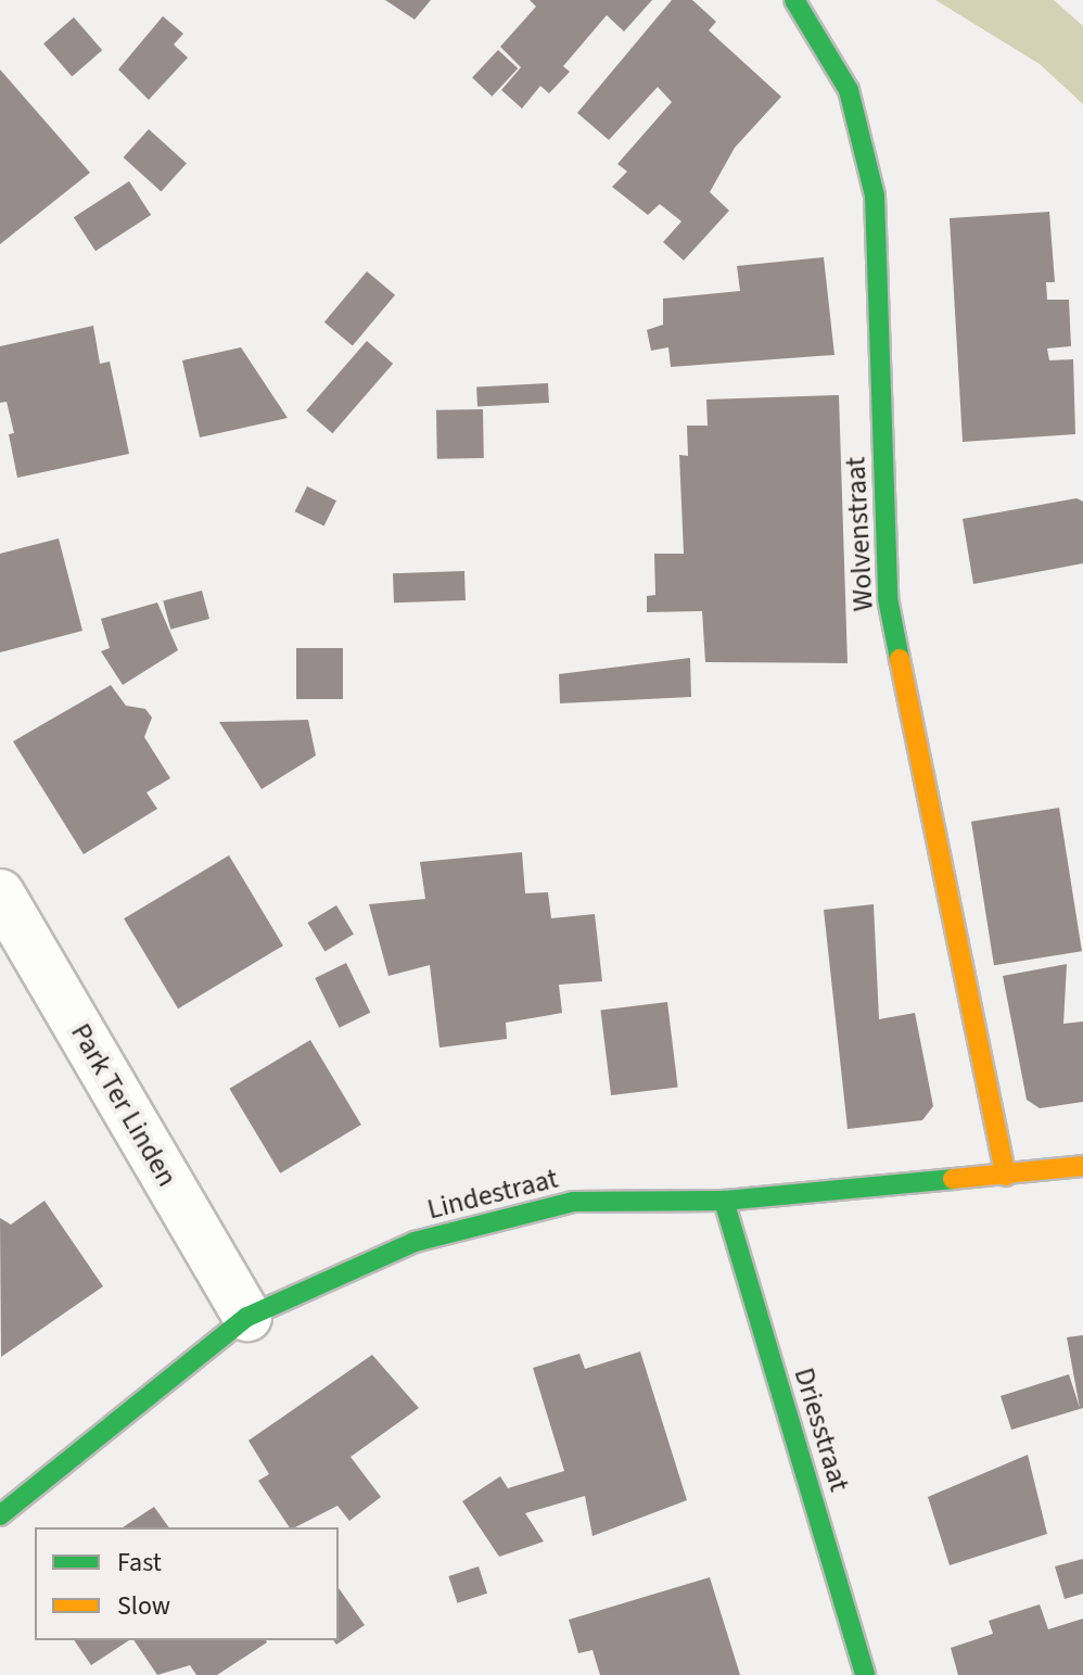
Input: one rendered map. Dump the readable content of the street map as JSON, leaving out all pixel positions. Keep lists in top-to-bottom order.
{
  "streets": {
    "street": [
      "Wolvenstraat",
      "Park Ter Linden",
      "Lindestraat",
      "Driesstraat"
    ]
  },
  "crossings": [
    ["Wolvenstraat", "Lindestraat"],
    ["Park Ter Linden", "Lindestraat"],
    ["Lindestraat", "Driesstraat"]
  ],
  "legend": ["Fast", "Slow"]
}
